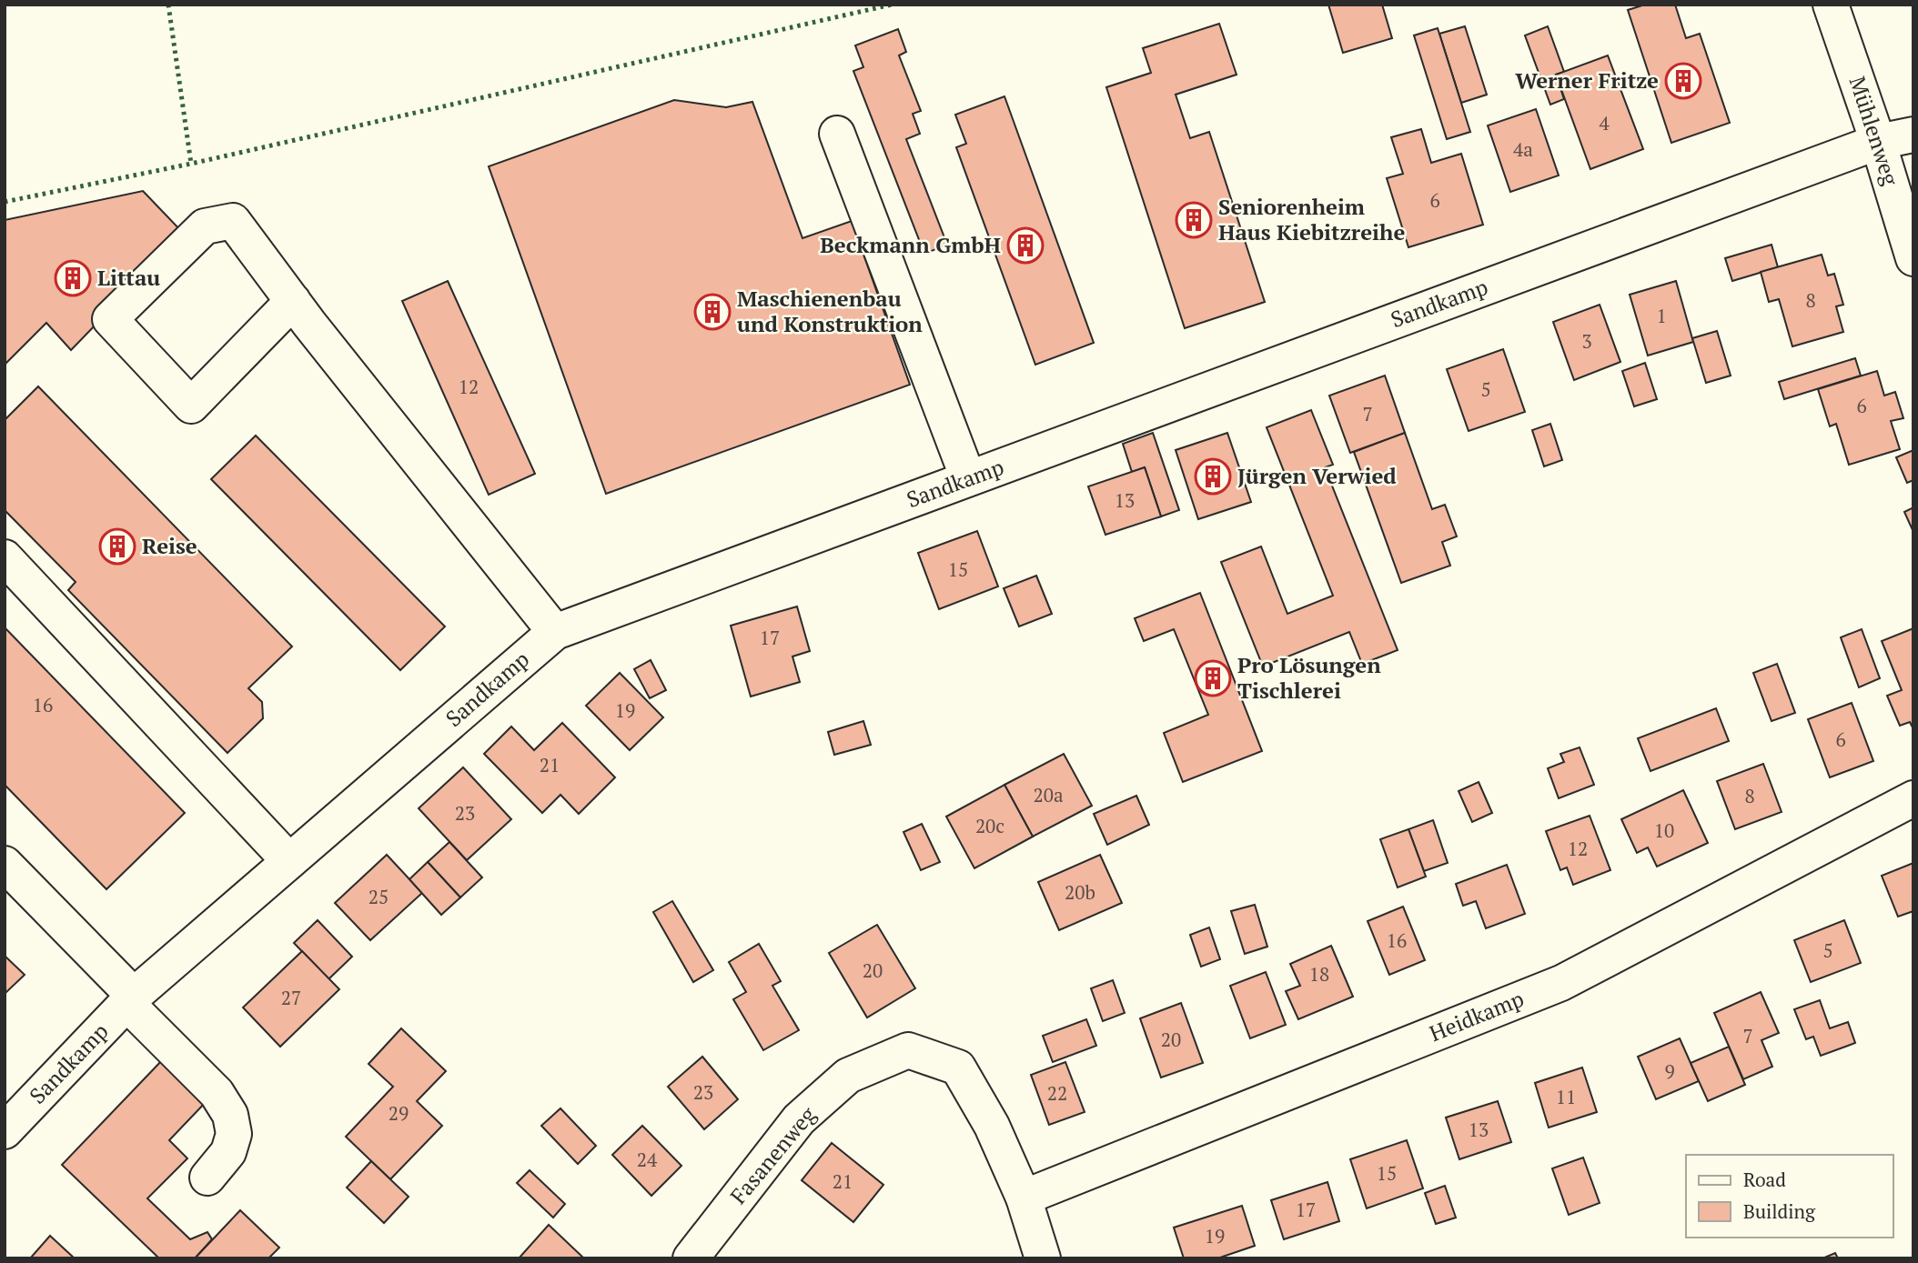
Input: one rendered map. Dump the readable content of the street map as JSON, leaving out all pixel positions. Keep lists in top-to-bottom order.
{
  "streets": {
    "street": [
      "Mühlenweg",
      "Sandkamp",
      "Heidkamp",
      "Fasanenweg"
    ]
  },
  "crossings": [
    ["Mühlenweg", "Sandkamp"],
    ["Heidkamp", "Fasanenweg"]
  ],
  "places": {
    "building": [
      "Werner Fritze",
      "Seniorenheim Haus Kiebitzreihe",
      "Beckmann GmbH",
      "Littau",
      "Maschienenbau und Konstruktion",
      "Jürgen Verwied",
      "Reise",
      "Pro Lösungen Tischlerei"
    ]
  },
  "house_numbers": [
    "4",
    "4a",
    "6",
    "8",
    "1",
    "3",
    "12",
    "5",
    "6",
    "7",
    "13",
    "15",
    "17",
    "16",
    "19",
    "6",
    "21",
    "20a",
    "8",
    "23",
    "20c",
    "10",
    "12",
    "20b",
    "25",
    "16",
    "5",
    "20",
    "18",
    "27",
    "7",
    "20",
    "9",
    "23",
    "22",
    "11",
    "29",
    "13",
    "24",
    "15",
    "21",
    "17",
    "19"
  ],
  "legend": ["Road", "Building"]
}
